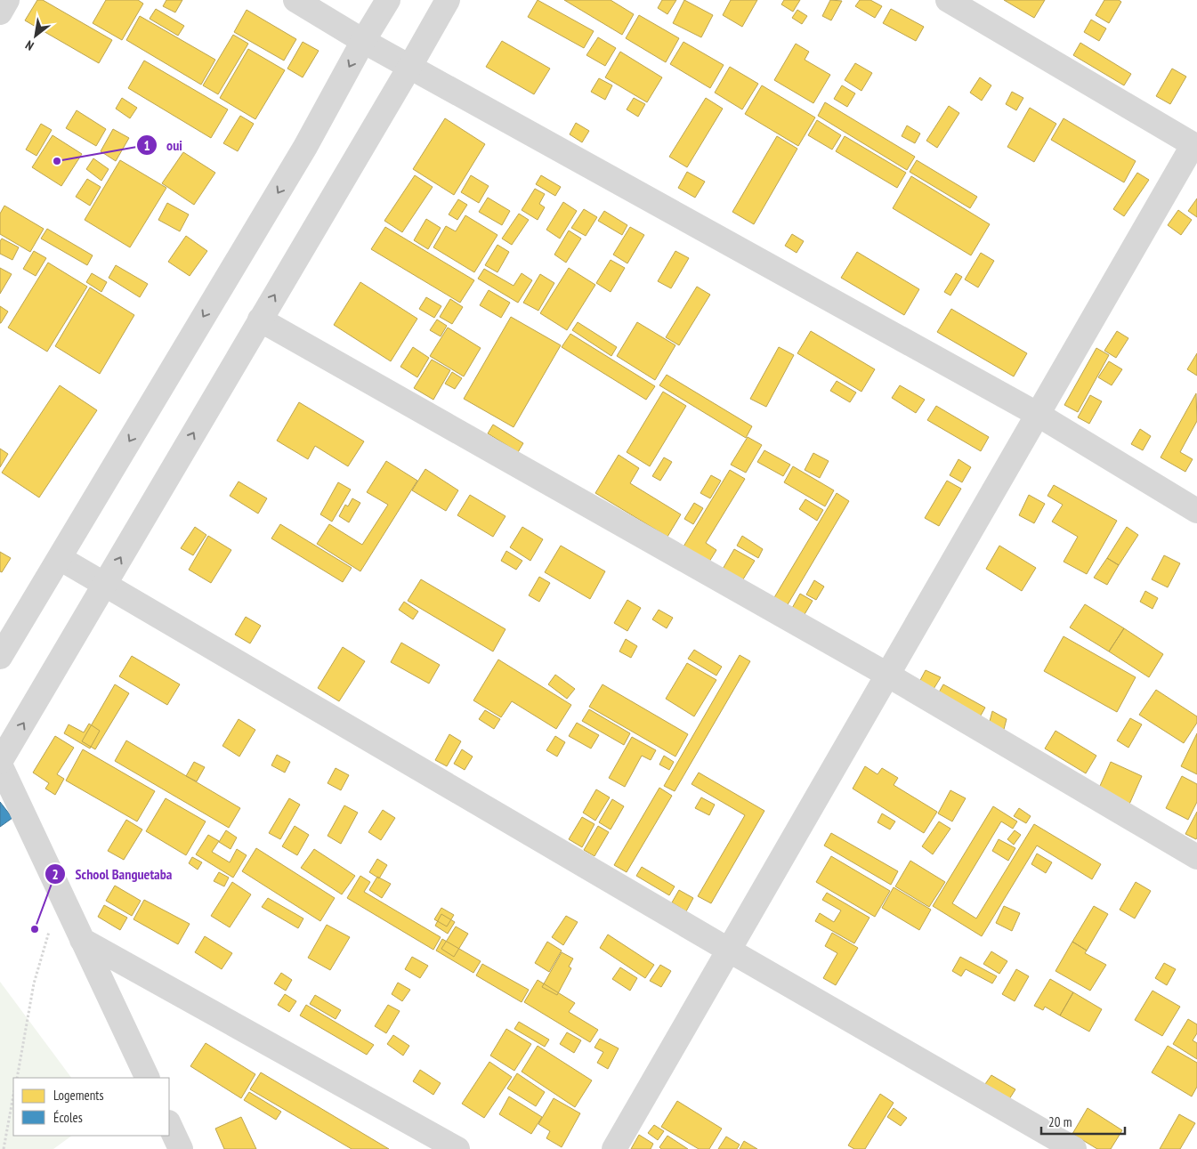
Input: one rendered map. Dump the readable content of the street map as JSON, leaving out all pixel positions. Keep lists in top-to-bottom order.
{
  "places": ["oui", "School Banguetaba"],
  "legend": ["Logements", "Écoles"],
  "scale_bar": "20 m",
  "north": "bottom left"
}
